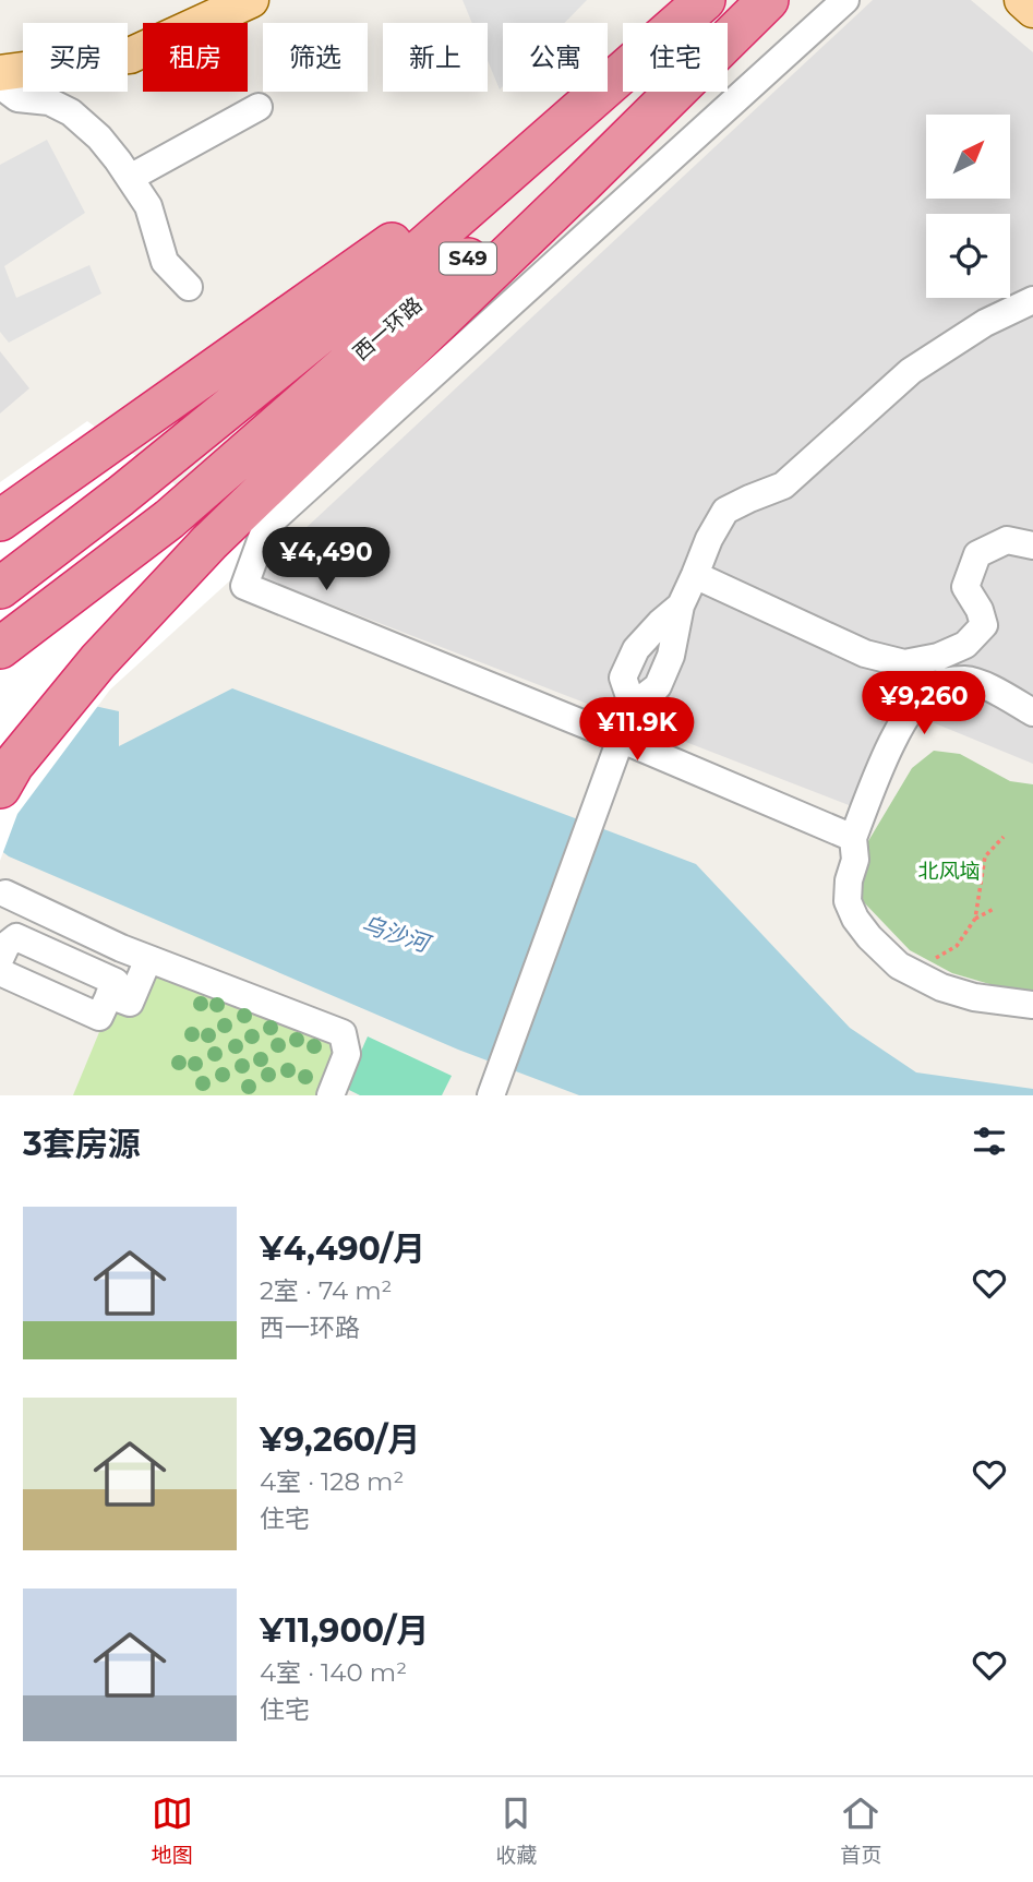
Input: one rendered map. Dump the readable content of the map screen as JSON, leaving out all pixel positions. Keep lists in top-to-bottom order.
{
  "streets": {
    "highway": ["S49", "西一环路"]
  },
  "water": ["乌沙河"],
  "parks": ["北风垴"],
  "north": "top right",
  "page": {
    "chip": [
      "买房",
      "租房",
      "筛选",
      "新上",
      "公寓",
      "住宅"
    ],
    "price": ["¥4,490", "¥9,260", "¥11.9K"],
    "heading": "3套房源",
    "list": [
      {
        "name": "¥4,490/月",
        "note": "2室 · 74 m² · 西一环路"
      },
      {
        "name": "¥9,260/月",
        "note": "4室 · 128 m² · 住宅"
      },
      {
        "name": "¥11,900/月",
        "note": "4室 · 140 m² · 住宅"
      }
    ],
    "tabs": ["地图", "收藏", "首页"]
  }
}
